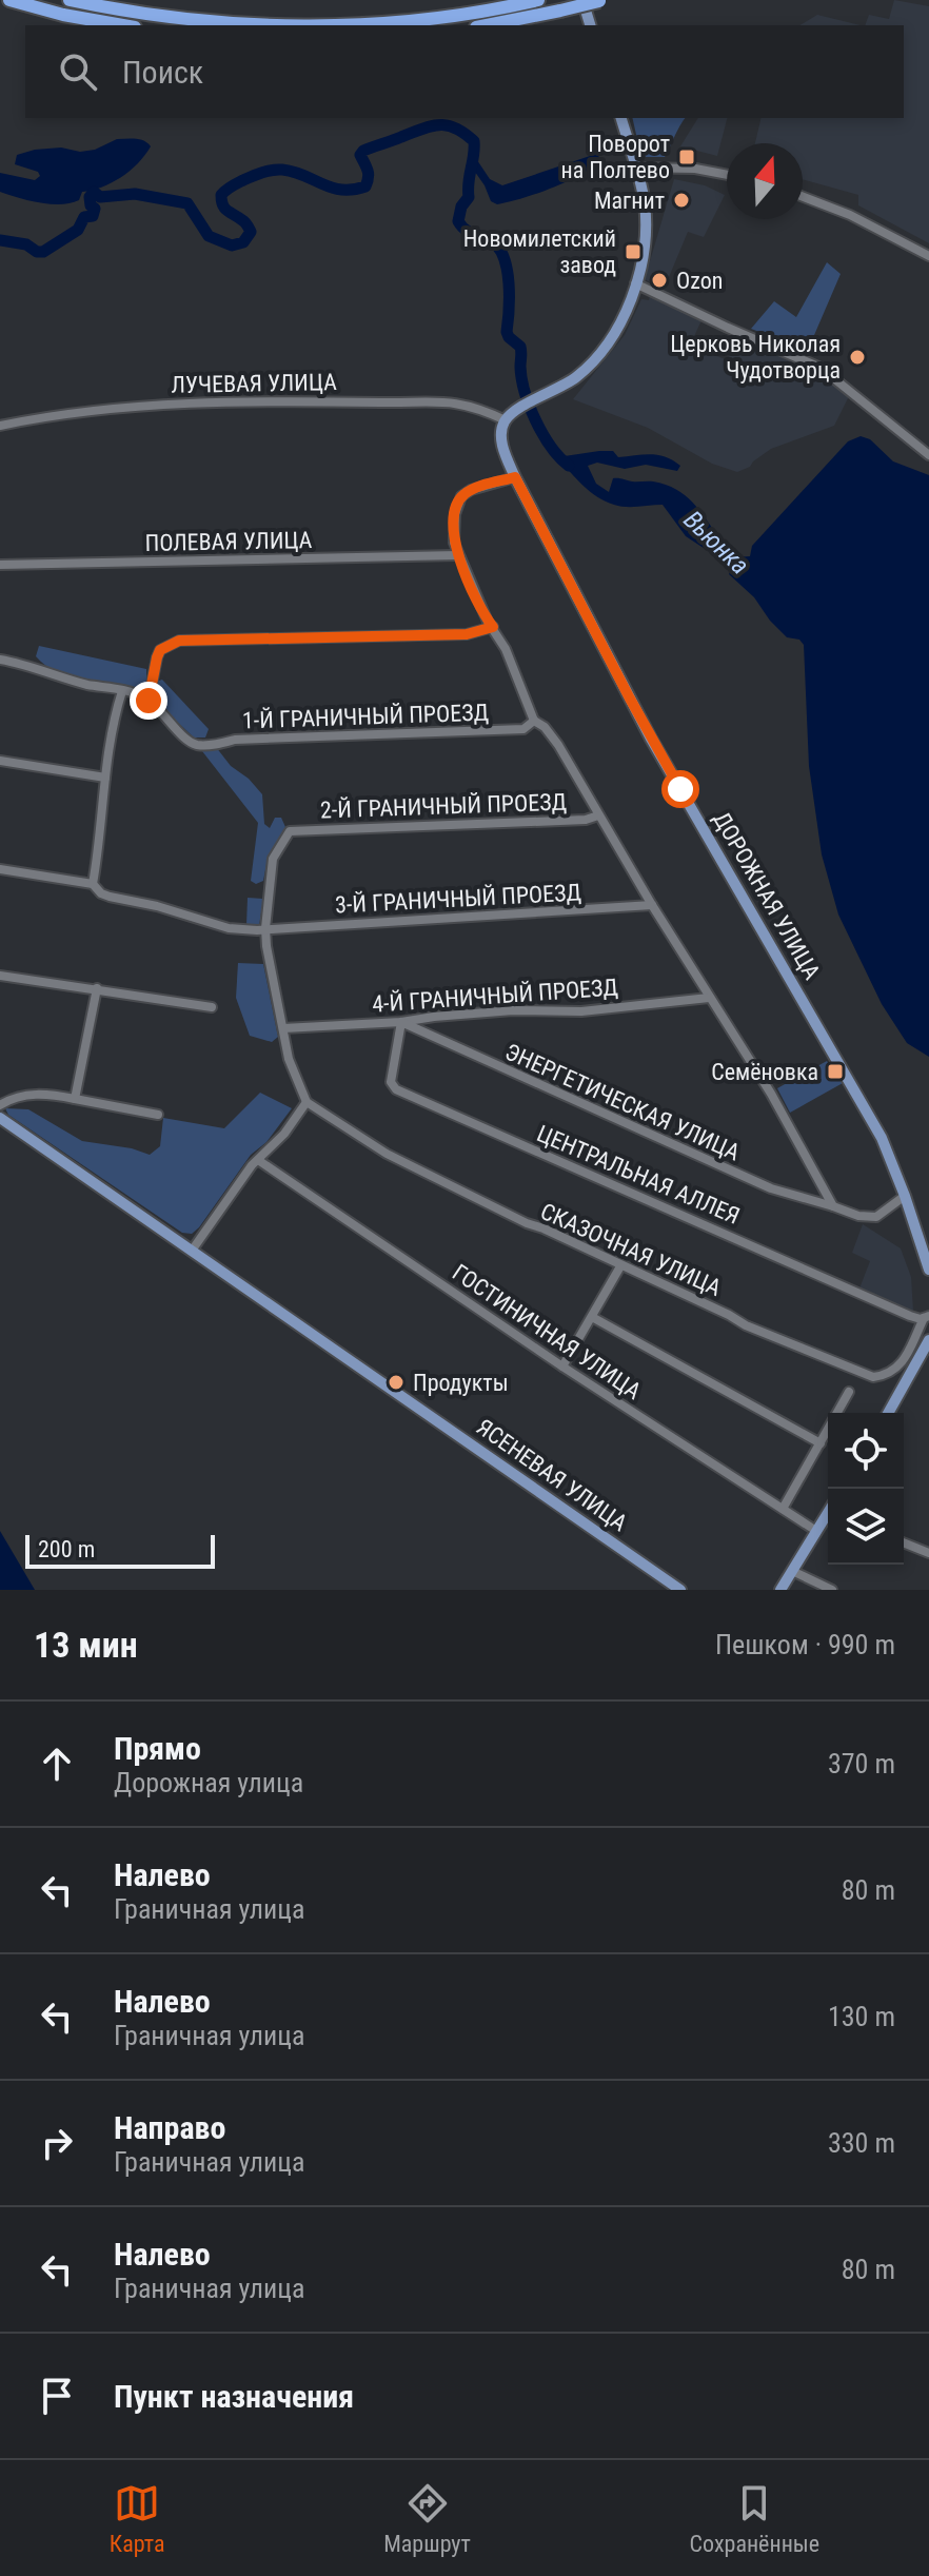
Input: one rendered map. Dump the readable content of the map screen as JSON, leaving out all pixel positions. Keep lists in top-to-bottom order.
{
  "streets": {
    "main road": ["ДОРОЖНАЯ УЛИЦА", "ЯСЕНЕВАЯ УЛИЦА"],
    "street": [
      "ЛУЧЕВАЯ УЛИЦА",
      "ПОЛЕВАЯ УЛИЦА",
      "1-Й ГРАНИЧНЫЙ ПРОЕЗД",
      "2-Й ГРАНИЧНЫЙ ПРОЕЗД",
      "3-Й ГРАНИЧНЫЙ ПРОЕЗД",
      "4-Й ГРАНИЧНЫЙ ПРОЕЗД",
      "ЭНЕРГЕТИЧЕСКАЯ УЛИЦА",
      "ЦЕНТРАЛЬНАЯ АЛЛЕЯ",
      "СКАЗОЧНАЯ УЛИЦА",
      "ГОСТИНИЧНАЯ УЛИЦА"
    ]
  },
  "crossings": [
    ["ЛУЧЕВАЯ УЛИЦА", "ДОРОЖНАЯ УЛИЦА"],
    ["2-Й ГРАНИЧНЫЙ ПРОЕЗД", "3-Й ГРАНИЧНЫЙ ПРОЕЗД"],
    ["ДОРОЖНАЯ УЛИЦА", "ЭНЕРГЕТИЧЕСКАЯ УЛИЦА"],
    ["4-Й ГРАНИЧНЫЙ ПРОЕЗД", "ЭНЕРГЕТИЧЕСКАЯ УЛИЦА"],
    ["4-Й ГРАНИЧНЫЙ ПРОЕЗД", "ЦЕНТРАЛЬНАЯ АЛЛЕЯ"],
    ["ЭНЕРГЕТИЧЕСКАЯ УЛИЦА", "ЦЕНТРАЛЬНАЯ АЛЛЕЯ"],
    ["ЦЕНТРАЛЬНАЯ АЛЛЕЯ", "СКАЗОЧНАЯ УЛИЦА"]
  ],
  "water": ["Вьюнка"],
  "places": {
    "transit": ["Поворот на Полтево", "Новомилетский завод", "Семёновка"],
    "other": [
      "Магнит",
      "Ozon",
      "Церковь Николая Чудотворца",
      "Продукты"
    ]
  },
  "scale_bar": "200 m",
  "north": "top",
  "page": {
    "search": "Поиск",
    "scale": "200 m",
    "heading": ["13 мин", "Пешком · 990 m"],
    "list": [
      ["Прямо", "Дорожная улица", "370 m"],
      ["Налево", "Граничная улица", "80 m"],
      ["Налево", "Граничная улица", "130 m"],
      ["Направо", "Граничная улица", "330 m"],
      ["Налево", "Граничная улица", "80 m"],
      "Пункт назначения"
    ],
    "nav": ["Карта", "Маршрут", "Сохранённые"]
  }
}
